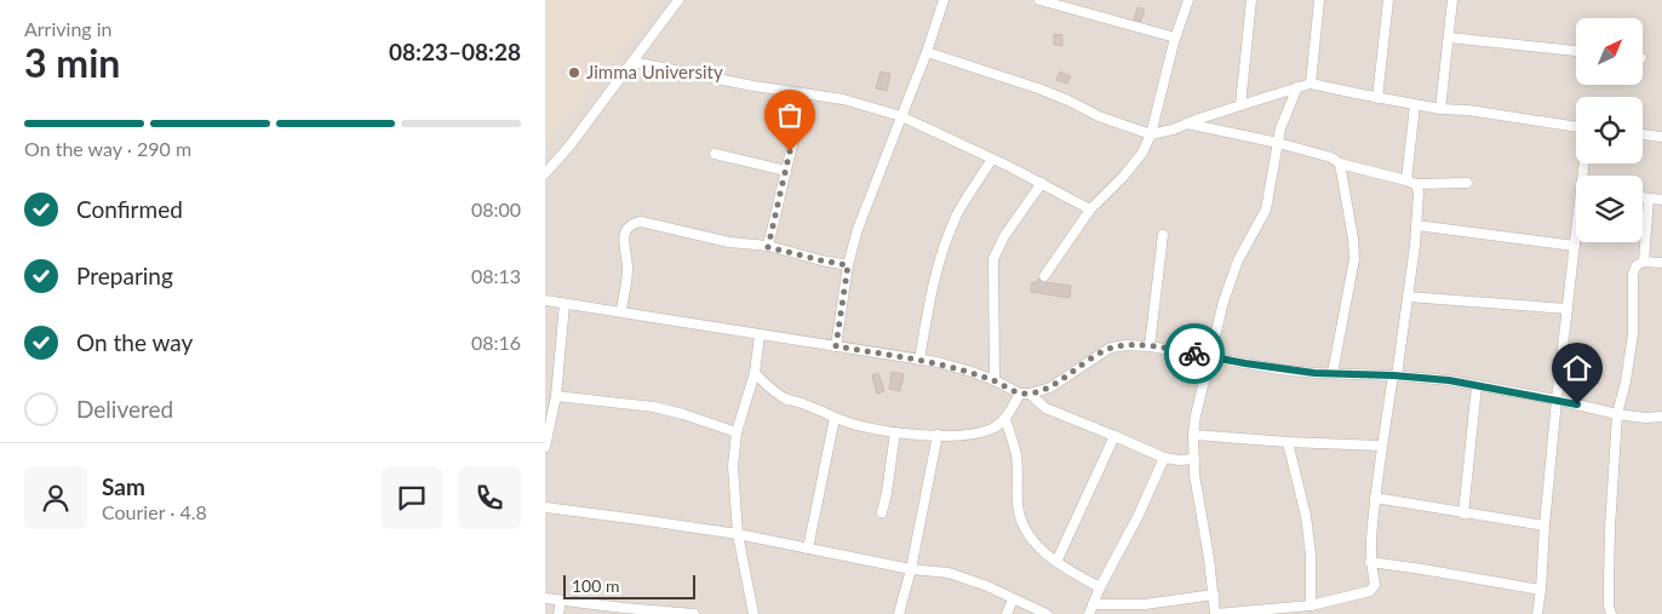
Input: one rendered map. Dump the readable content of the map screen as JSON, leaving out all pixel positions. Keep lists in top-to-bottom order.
{
  "places": ["Jimma University"],
  "scale_bar": "100 m",
  "north": "top right",
  "page": {
    "heading": ["3 min", "Arriving in", "08:23–08:28"],
    "panel": ["Sam", "Courier · 4.8"],
    "bar": "On the way · 290 m",
    "list": [
      ["Confirmed", "08:00"],
      ["Preparing", "08:13"],
      ["On the way", "08:16"],
      "Delivered"
    ],
    "scale": "100 m"
  }
}
